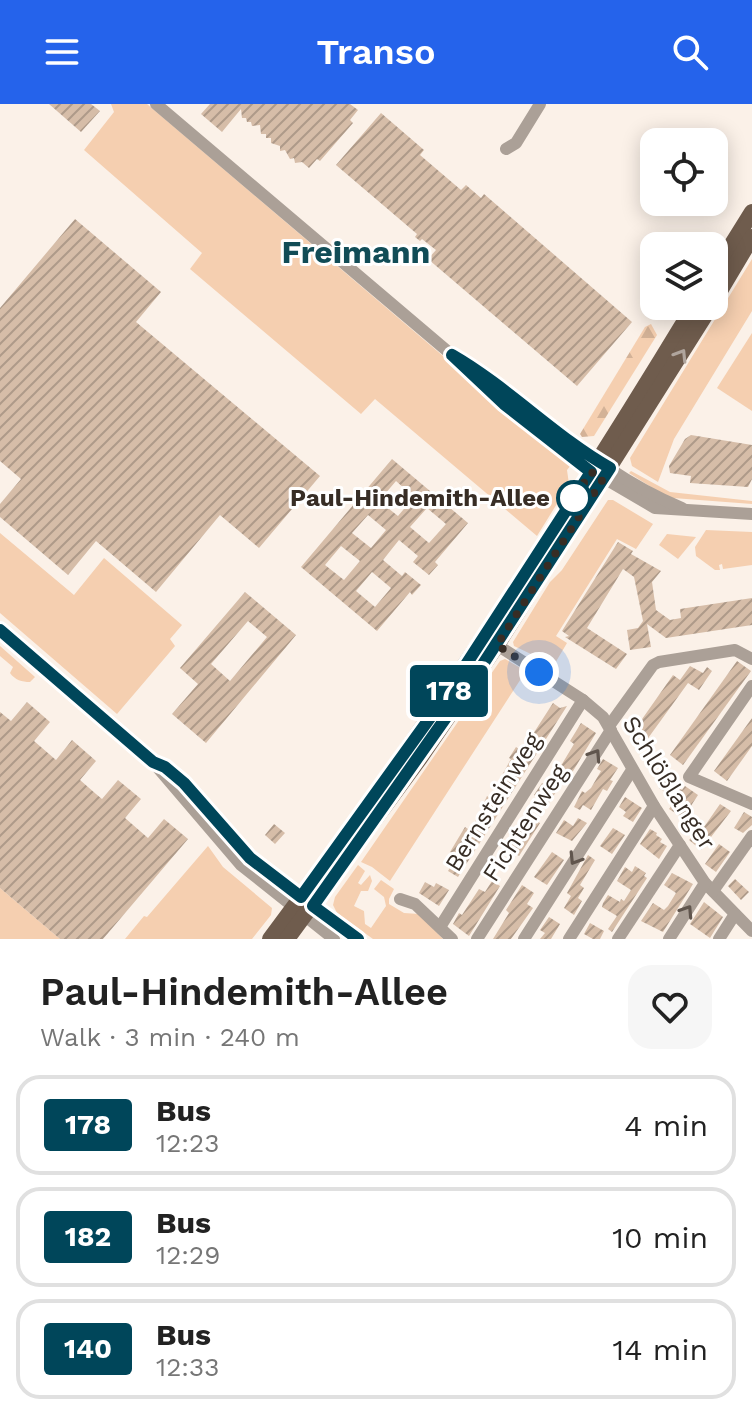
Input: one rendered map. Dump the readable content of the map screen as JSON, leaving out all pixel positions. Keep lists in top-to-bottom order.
{
  "streets": {
    "street": ["Schlößlanger", "Bernsteinweg", "Fichtenweg"]
  },
  "crossings": [
    ["Schlößlanger", "Bernsteinweg"],
    ["Schlößlanger", "Fichtenweg"]
  ],
  "districts": ["Freimann"],
  "places": ["Paul-Hindemith-Allee"],
  "lines": ["bus line 178"],
  "page": {
    "header": "Transo",
    "on_map": "178",
    "heading": ["Paul-Hindemith-Allee", "Walk · 3 min · 240 m"],
    "list": [
      {
        "mark": "178",
        "name": "Bus",
        "note": "12:23",
        "value": "4 min"
      },
      {
        "mark": "182",
        "name": "Bus",
        "note": "12:29",
        "value": "10 min"
      },
      {
        "mark": "140",
        "name": "Bus",
        "note": "12:33",
        "value": "14 min"
      }
    ]
  }
}
